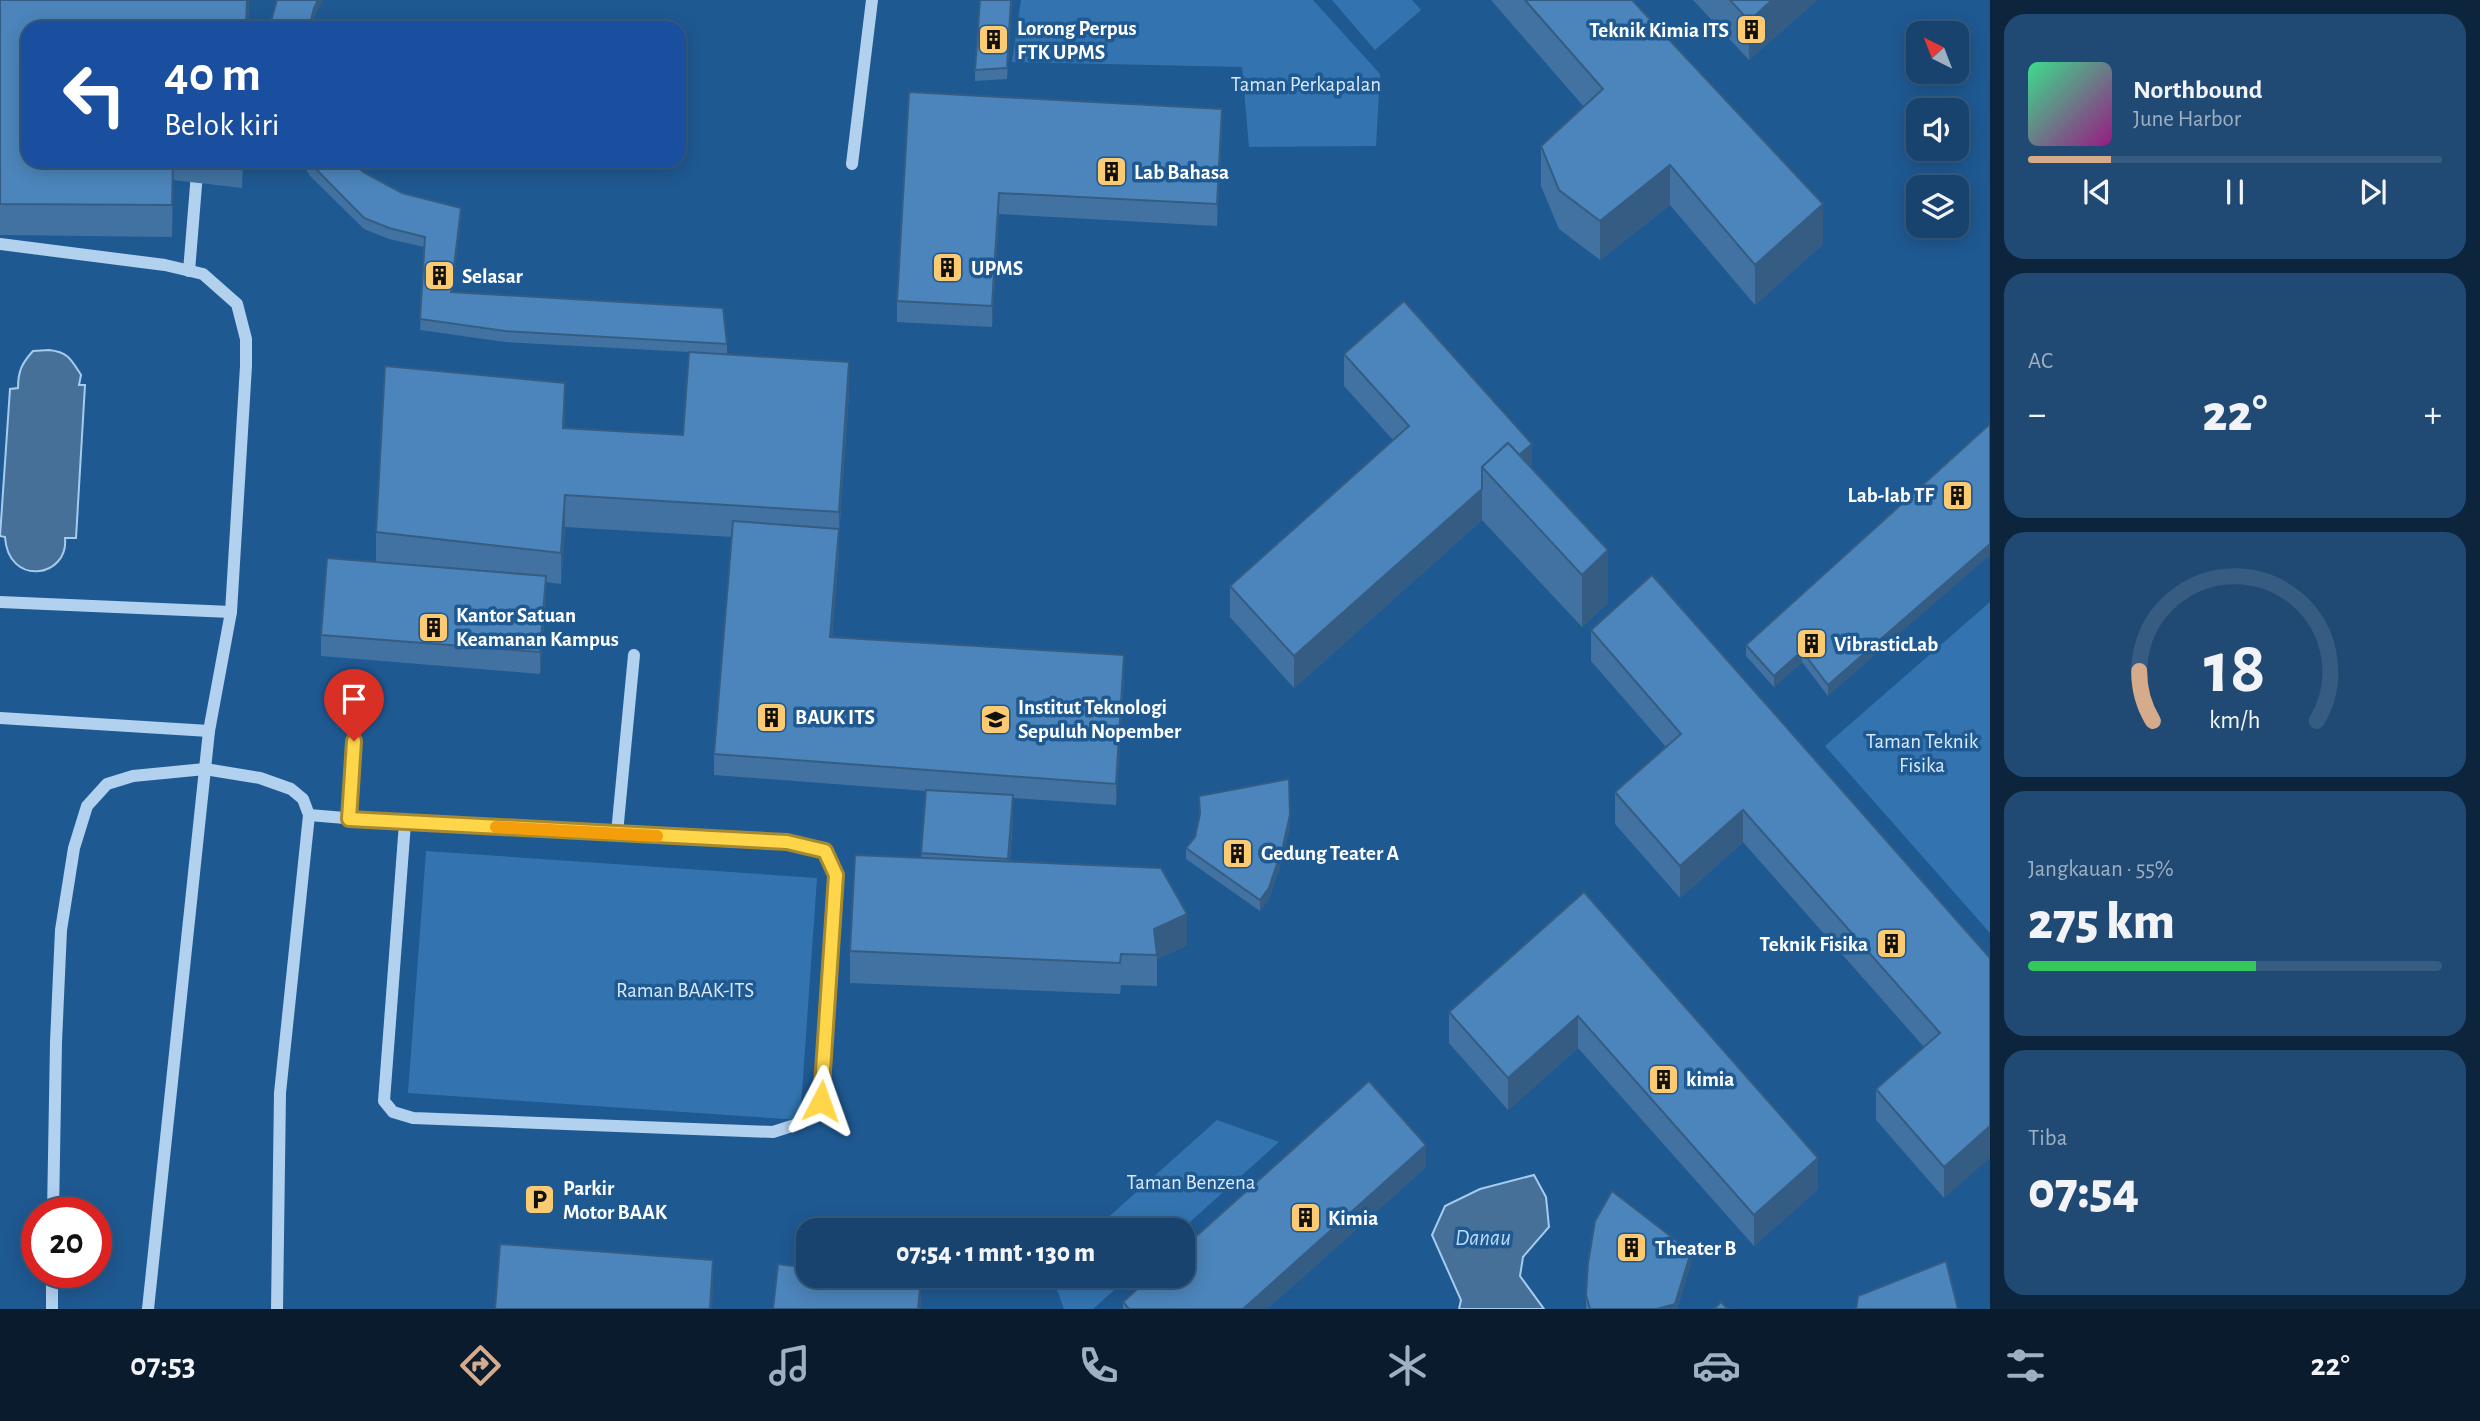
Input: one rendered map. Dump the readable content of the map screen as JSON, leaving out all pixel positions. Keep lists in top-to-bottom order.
{
  "water": ["Danau"],
  "parks": [
    "Taman Perkapalan",
    "Taman Teknik Fisika",
    "Raman BAAK-ITS",
    "Taman Benzena"
  ],
  "places": {
    "building": [
      "Teknik Kimia ITS",
      "Lorong Perpus FTK UPMS",
      "Lab Bahasa",
      "UPMS",
      "Selasar",
      "Lab-lab TF",
      "Kantor Satuan Keamanan Kampus",
      "VibrasticLab",
      "BAUK ITS",
      "Gedung Teater A",
      "Teknik Fisika",
      "kimia",
      "Kimia",
      "Theater B"
    ],
    "school or university": ["Institut Teknologi Sepuluh Nopember"],
    "parking": ["Parkir Motor BAAK"]
  },
  "north": "top left",
  "page": {
    "turn": ["40 m", "Belok kiri"],
    "song": ["Northbound", "June Harbor"],
    "tile": [
      "AC",
      ["Jangkauan · 55%", "275 km"],
      ["Tiba", "07:54"]
    ],
    "heat": ["−", "22°", "+"],
    "limit": "20",
    "trip": "07:54 · 1 mnt · 130 m",
    "tabs": ["07:53", "22°"],
    "gauge": ["18", "km/h"]
  }
}
